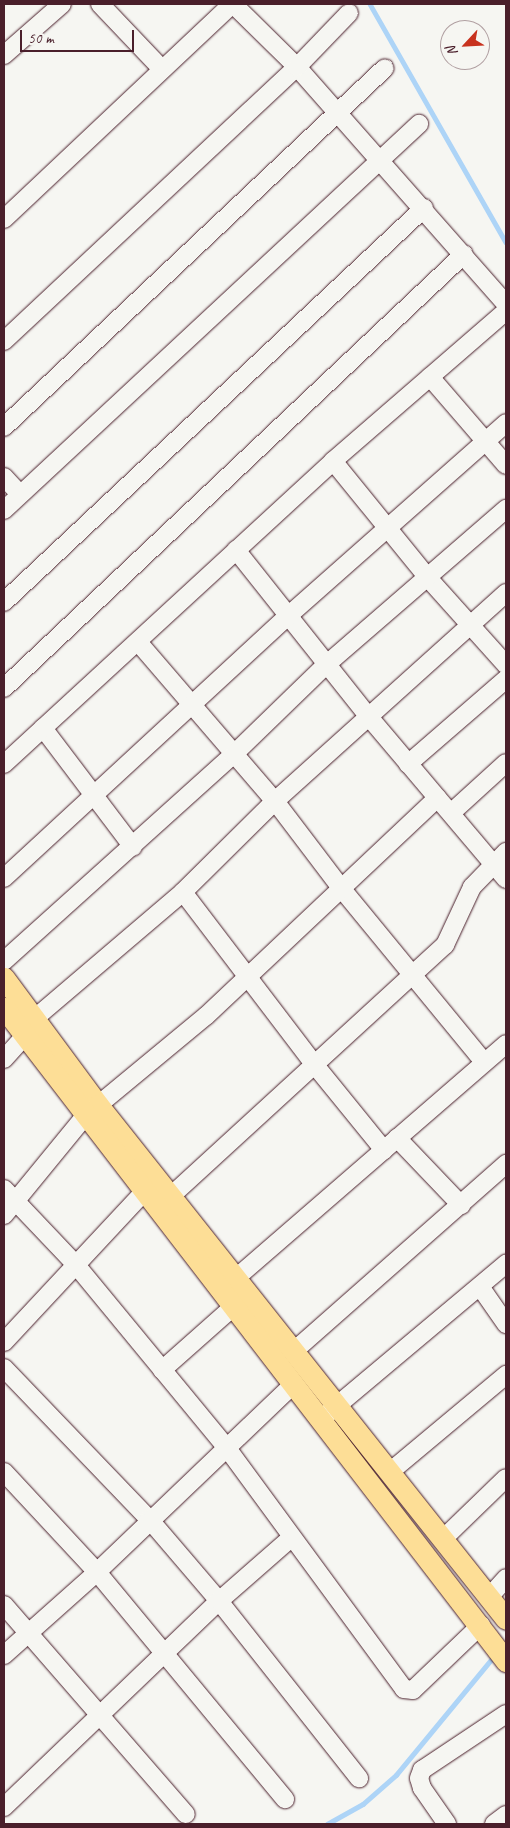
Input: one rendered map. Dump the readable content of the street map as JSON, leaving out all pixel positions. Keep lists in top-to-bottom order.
{
  "scale_bar": "50 m",
  "north": "bottom left"
}
